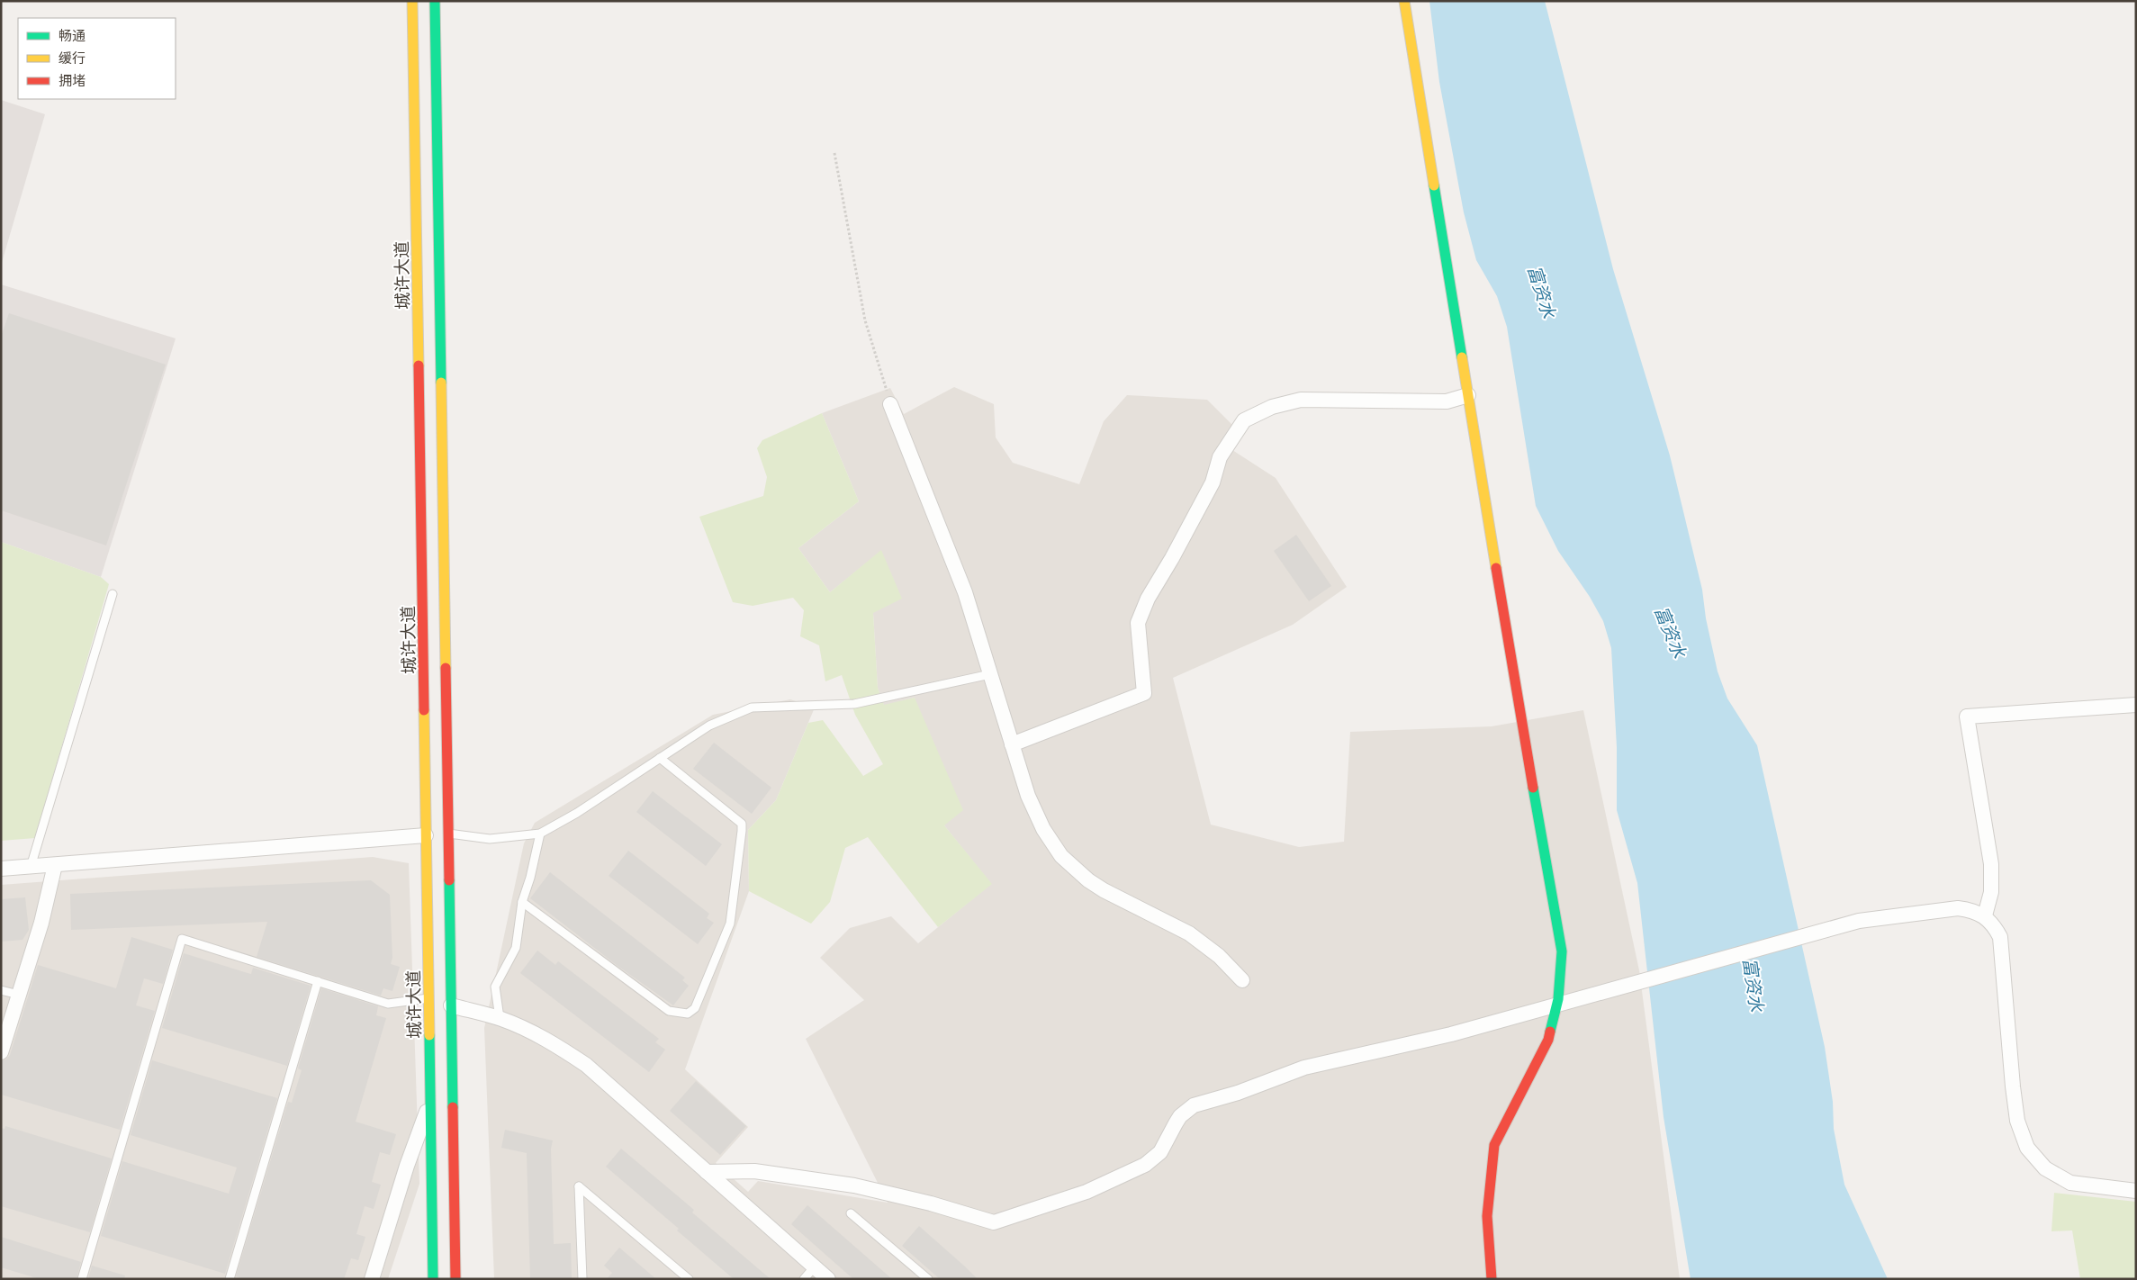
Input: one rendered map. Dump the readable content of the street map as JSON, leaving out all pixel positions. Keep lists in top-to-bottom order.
{
  "streets": {
    "main road": ["城许大道"]
  },
  "water": ["富资水"],
  "legend": ["畅通", "缓行", "拥堵"]
}
